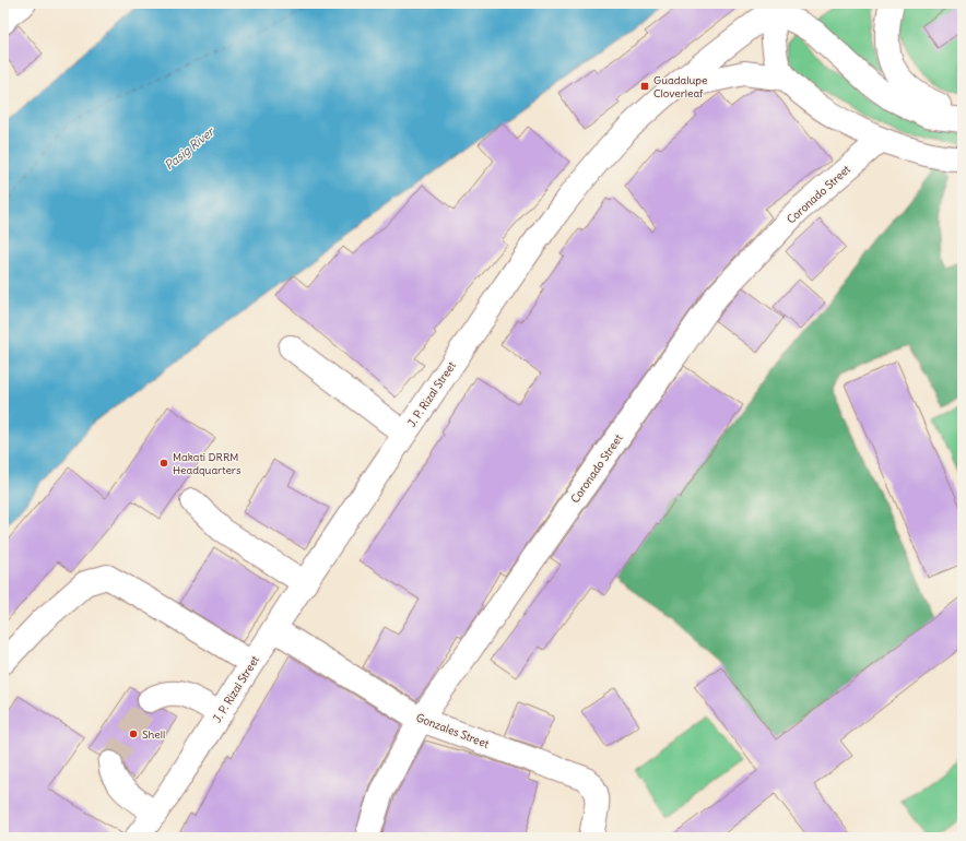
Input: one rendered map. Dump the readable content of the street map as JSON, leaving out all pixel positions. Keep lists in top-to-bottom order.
{
  "streets": {
    "main road": ["Coronado Street", "J. P. Rizal Street", "Gonzales Street"]
  },
  "crossings": [
    ["Coronado Street", "Gonzales Street"],
    ["J. P. Rizal Street", "Gonzales Street"]
  ],
  "water": ["Pasig River"],
  "places": {
    "transit": ["Guadalupe Cloverleaf"],
    "other": ["Makati DRRM Headquarters", "Shell"]
  }
}
